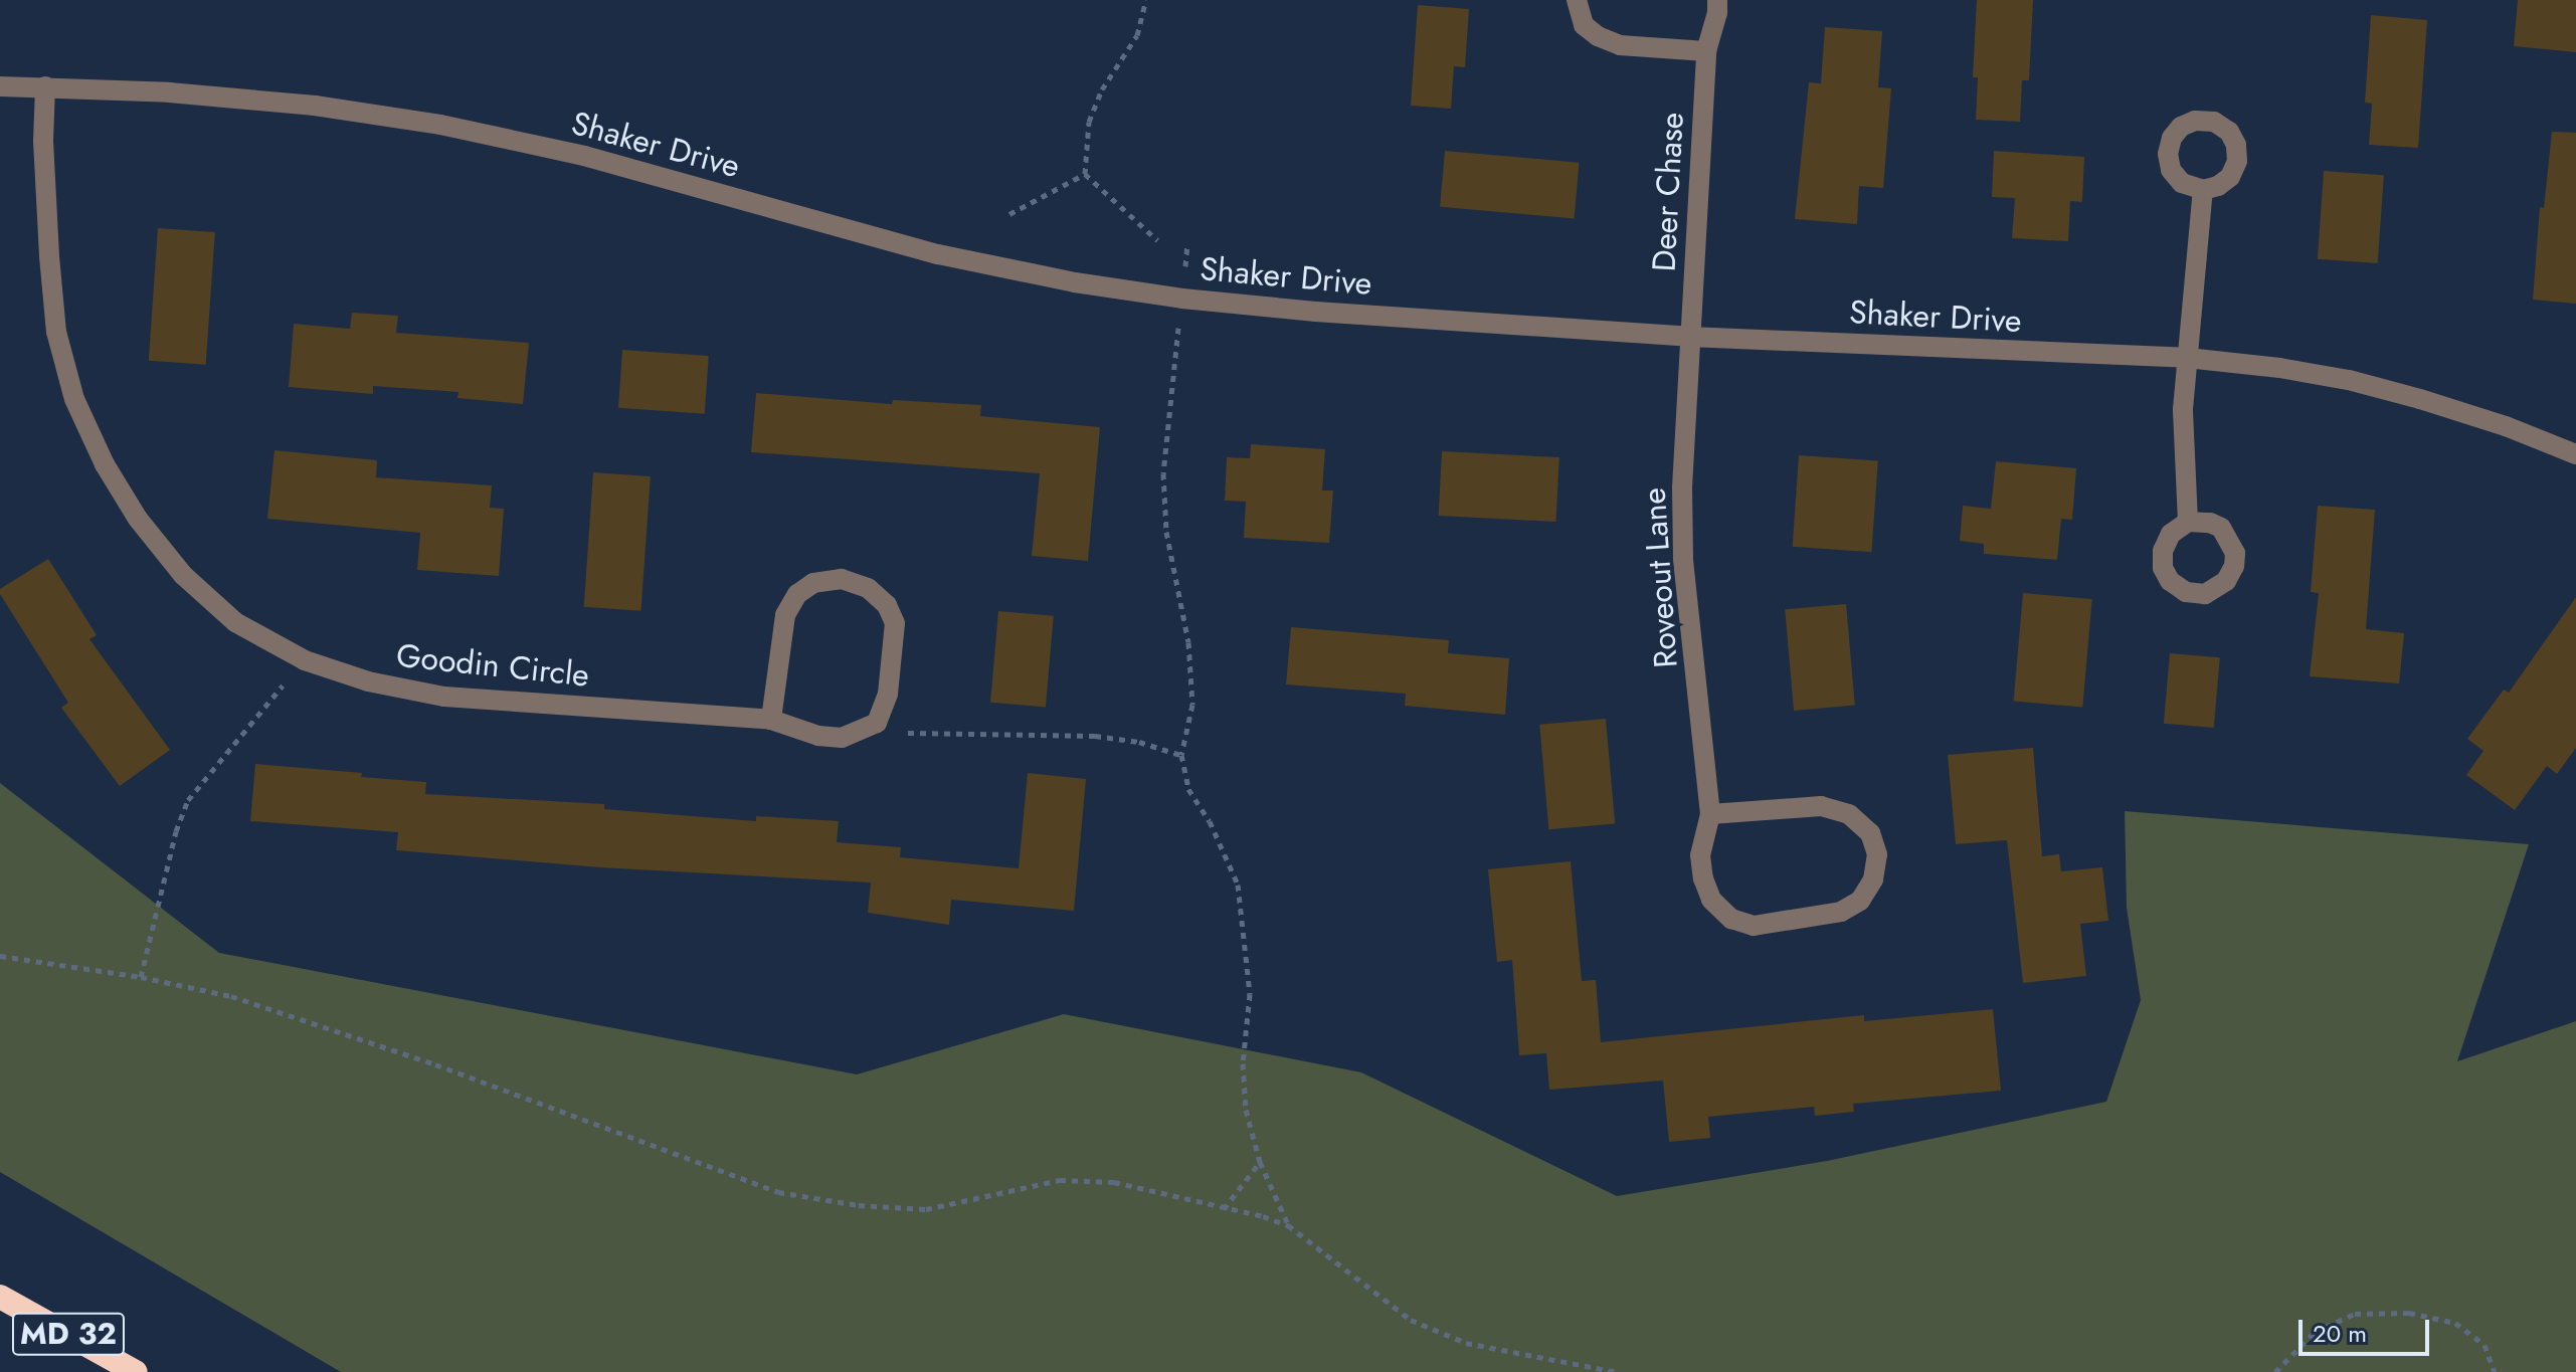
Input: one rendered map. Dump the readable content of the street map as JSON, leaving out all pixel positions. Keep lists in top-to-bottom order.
{
  "streets": {
    "highway": ["MD 32"],
    "street": [
      "Shaker Drive",
      "Deer Chase",
      "Roveout Lane",
      "Goodin Circle"
    ]
  },
  "crossings": [
    ["Shaker Drive", "Deer Chase"],
    ["Shaker Drive", "Roveout Lane"],
    ["Shaker Drive", "Goodin Circle"],
    ["Deer Chase", "Roveout Lane"]
  ],
  "scale_bar": "20 m"
}
